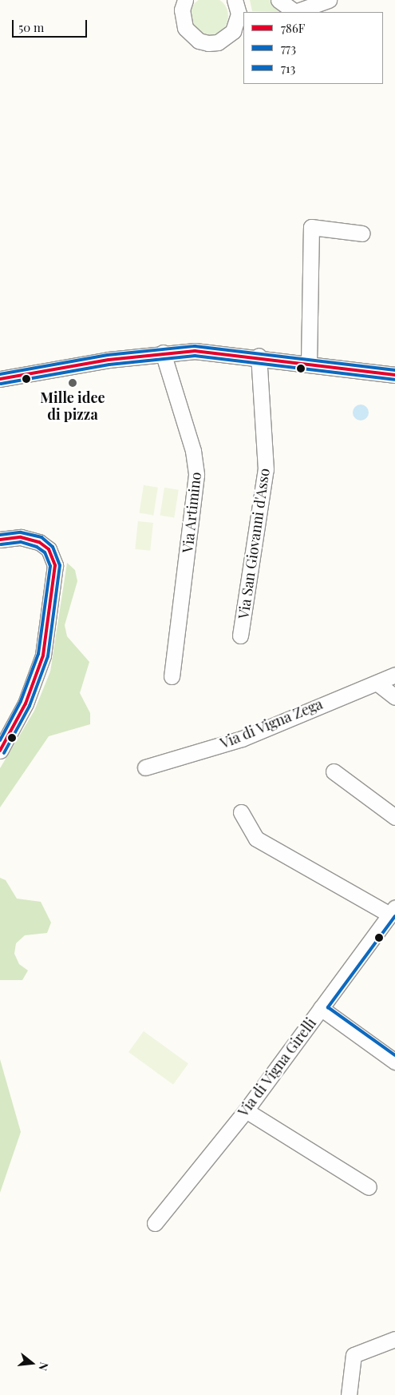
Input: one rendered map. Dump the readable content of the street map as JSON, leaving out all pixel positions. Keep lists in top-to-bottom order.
{
  "streets": {
    "street": [
      "Via Artimino",
      "Via San Giovanni d'Asso",
      "Via di Vigna Zega",
      "Via di Vigna Girelli"
    ]
  },
  "places": ["Mille idee di pizza"],
  "lines": ["transit line 713", "transit line 786F", "transit line 773"],
  "legend": ["786F", "773", "713"],
  "scale_bar": "50 m",
  "north": "right"
}
